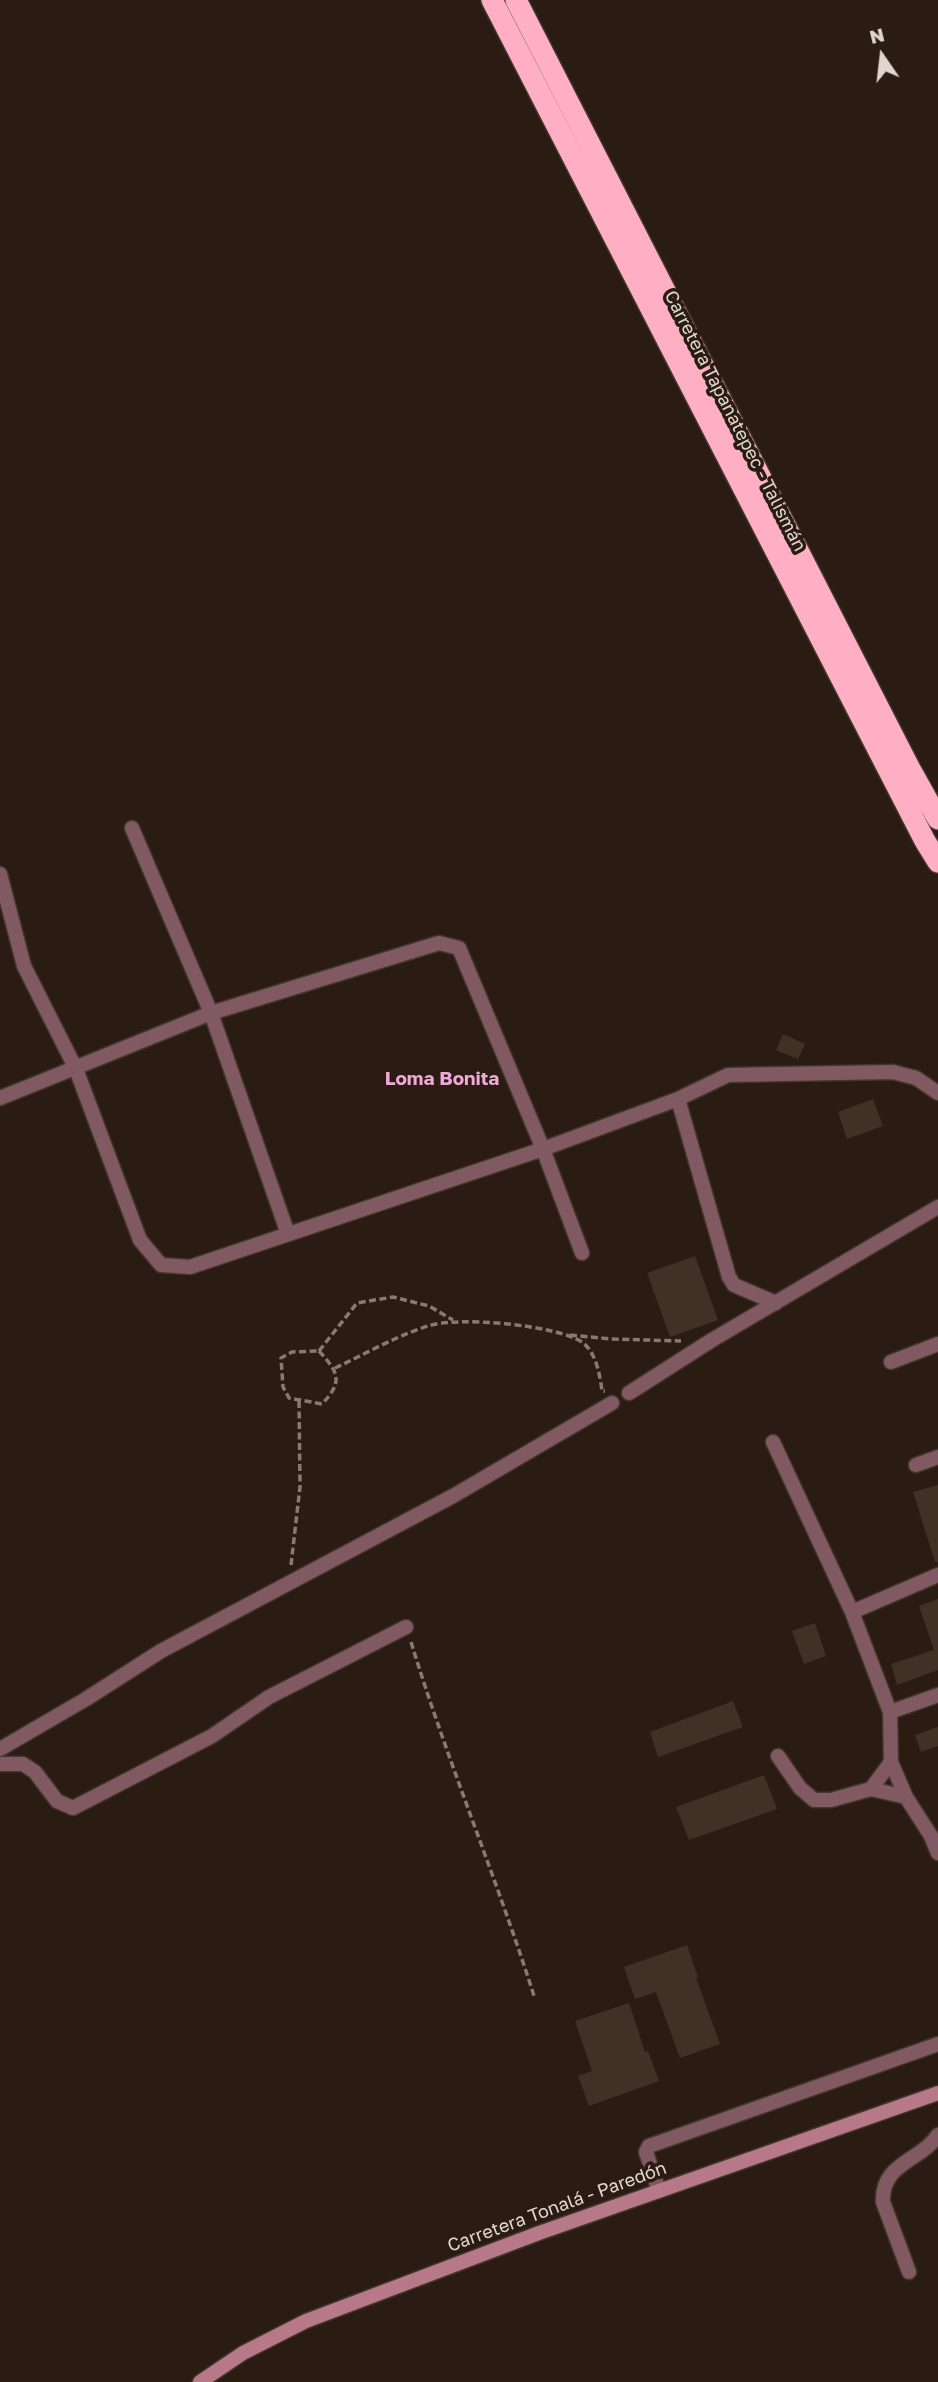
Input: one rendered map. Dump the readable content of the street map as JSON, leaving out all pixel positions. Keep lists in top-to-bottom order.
{
  "streets": {
    "highway": ["Carretera Tapanatepec - Talismán"],
    "main road": ["Carretera Tonalá - Paredón"]
  },
  "districts": ["Loma Bonita"],
  "north": "top"
}
